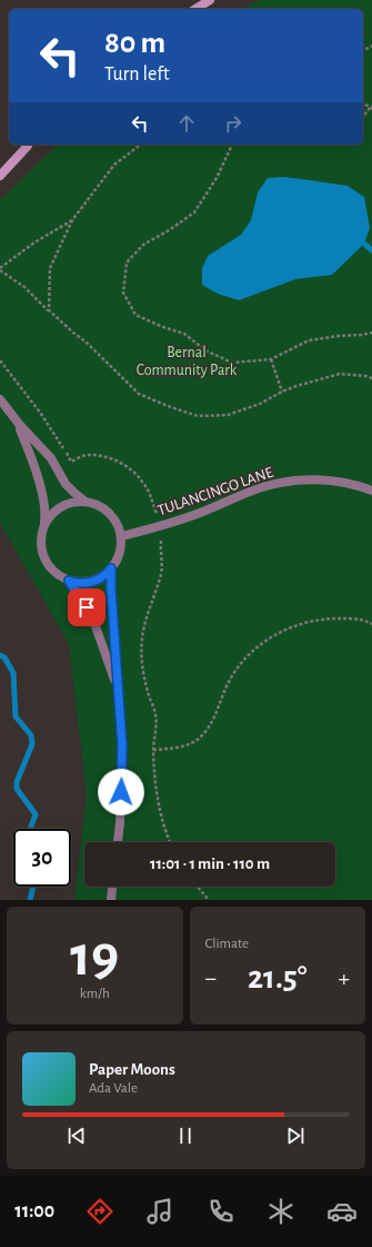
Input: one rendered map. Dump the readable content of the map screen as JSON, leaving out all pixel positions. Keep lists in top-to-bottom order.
{
  "streets": {
    "street": ["TULANCINGO LANE"]
  },
  "parks": ["Bernal Community Park"],
  "page": {
    "turn": ["80 m", "Turn left"],
    "limit": "30",
    "trip": "11:01 · 1 min · 110 m",
    "tile": [
      ["19", "km/h"],
      "Climate"
    ],
    "heat": ["−", "21.5°", "+"],
    "song": ["Paper Moons", "Ada Vale"],
    "tabs": "11:00"
  }
}
